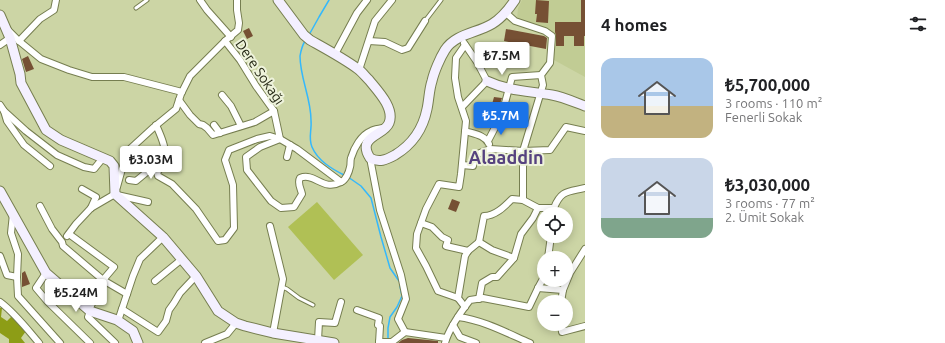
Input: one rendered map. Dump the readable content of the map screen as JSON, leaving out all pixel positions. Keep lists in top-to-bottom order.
{
  "streets": {
    "street": ["Dere Sokağı"]
  },
  "districts": ["Alaaddin"],
  "page": {
    "heading": "4 homes",
    "price": [
      "₺7.5M",
      "₺5.7M",
      "₺3.03M",
      "₺5.24M"
    ],
    "list": [
      {
        "name": "₺5,700,000",
        "note": "3 rooms · 110 m² · Fenerli Sokak"
      },
      {
        "name": "₺3,030,000",
        "note": "3 rooms · 77 m² · 2. Ümit Sokak"
      }
    ],
    "map_buttons": ["+", "−"]
  }
}
